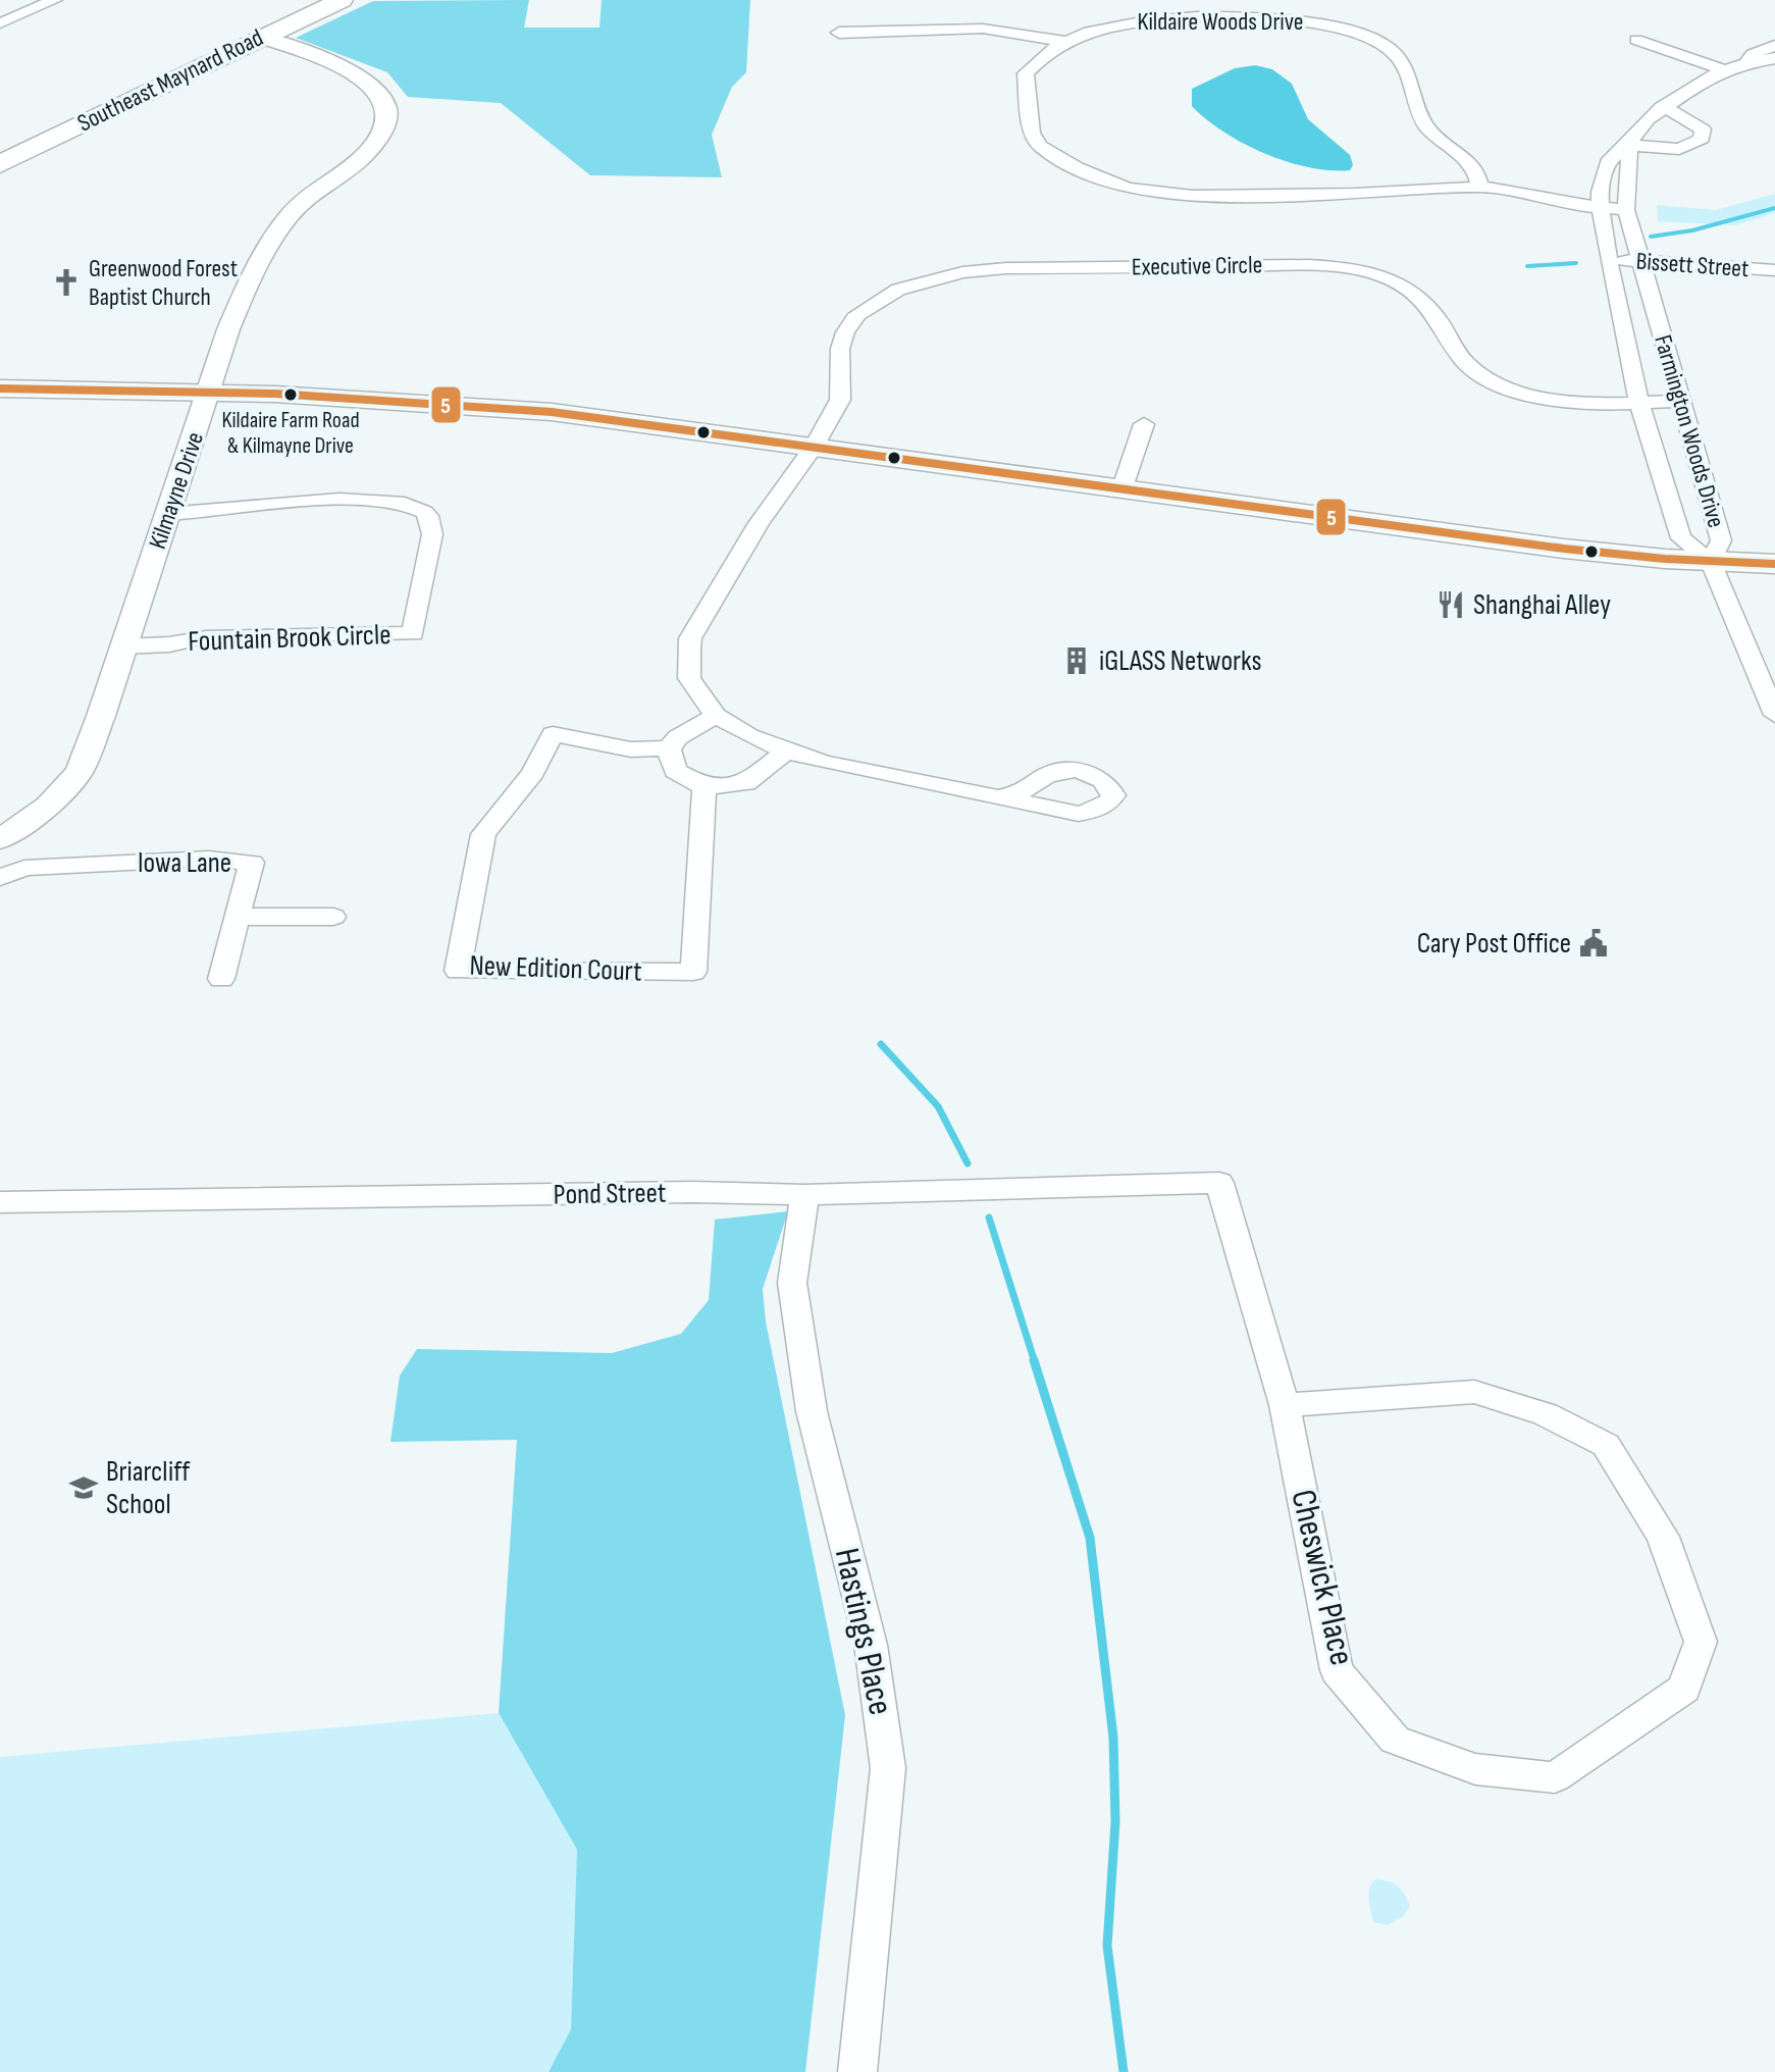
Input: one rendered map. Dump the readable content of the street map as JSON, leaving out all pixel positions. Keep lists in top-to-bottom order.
{
  "streets": {
    "main road": ["Southeast Maynard Road"],
    "street": [
      "Kildaire Woods Drive",
      "Bissett Street",
      "Executive Circle",
      "Farmington Woods Drive",
      "Kilmayne Drive",
      "Fountain Brook Circle",
      "Iowa Lane",
      "New Edition Court",
      "Pond Street",
      "Cheswick Place",
      "Hastings Place"
    ]
  },
  "crossings": [
    ["Kildaire Woods Drive", "Farmington Woods Drive"],
    ["Southeast Maynard Road", "Kilmayne Drive"],
    ["Bissett Street", "Farmington Woods Drive"],
    ["Executive Circle", "Farmington Woods Drive"],
    ["Kilmayne Drive", "Fountain Brook Circle"],
    ["Pond Street", "Cheswick Place"],
    ["Pond Street", "Hastings Place"]
  ],
  "places": {
    "church": ["Greenwood Forest Baptist Church"],
    "other": ["Kildaire Farm Road & Kilmayne Drive"],
    "restaurant": ["Shanghai Alley"],
    "building": ["iGLASS Networks"],
    "public building": ["Cary Post Office"],
    "school or university": ["Briarcliff School"]
  },
  "lines": ["transit line 5"]
}
